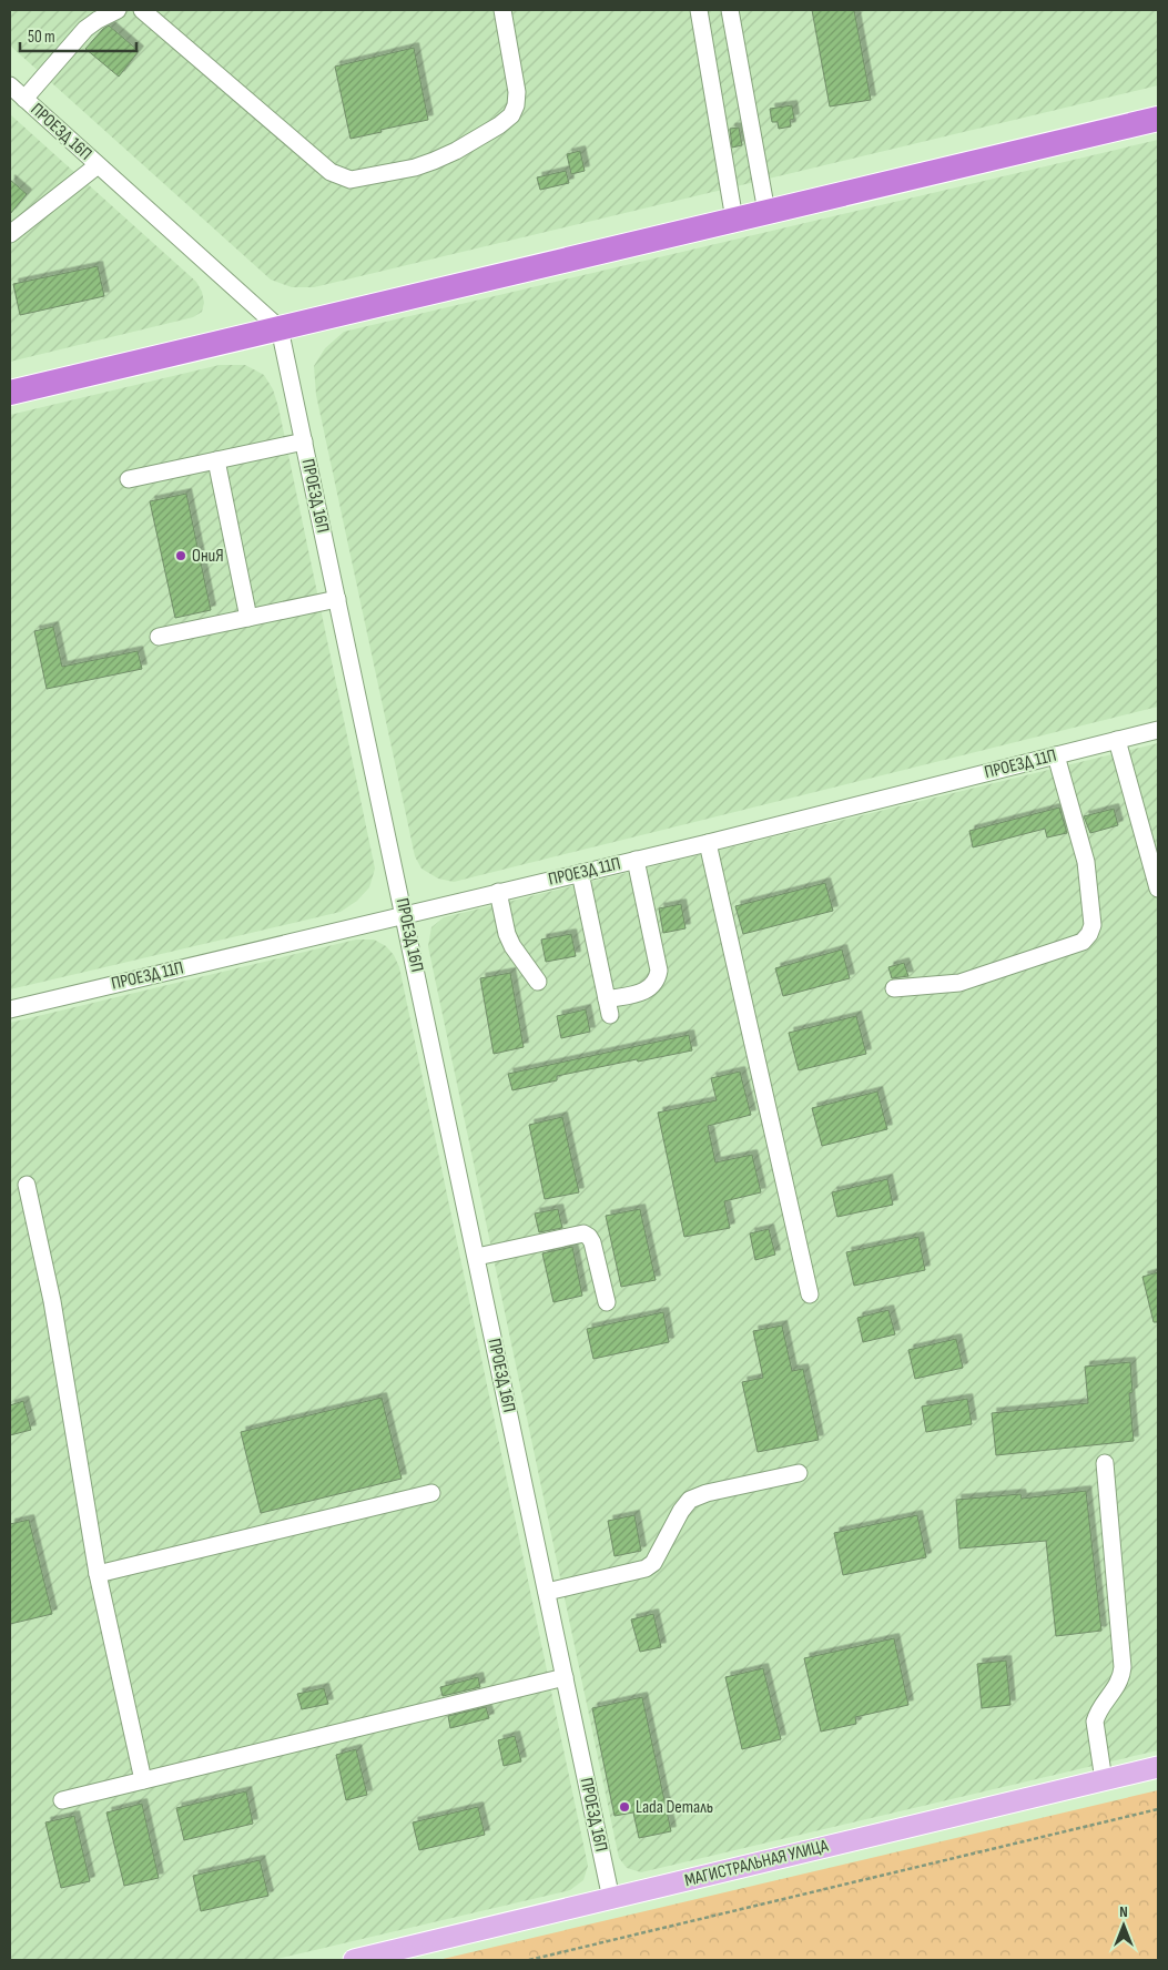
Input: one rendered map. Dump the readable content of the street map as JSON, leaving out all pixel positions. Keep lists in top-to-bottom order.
{
  "streets": {
    "main road": ["МАГИСТРАЛЬНАЯ УЛИЦА"],
    "street": ["ПРОЕЗД 16П", "ПРОЕЗД 11П"]
  },
  "crossings": [
    ["ПРОЕЗД 16П", "ПРОЕЗД 11П"],
    ["ПРОЕЗД 16П", "МАГИСТРАЛЬНАЯ УЛИЦА"]
  ],
  "places": ["ОниЯ", "Lada Dеталь"],
  "scale_bar": "50 m",
  "north": "top"
}
